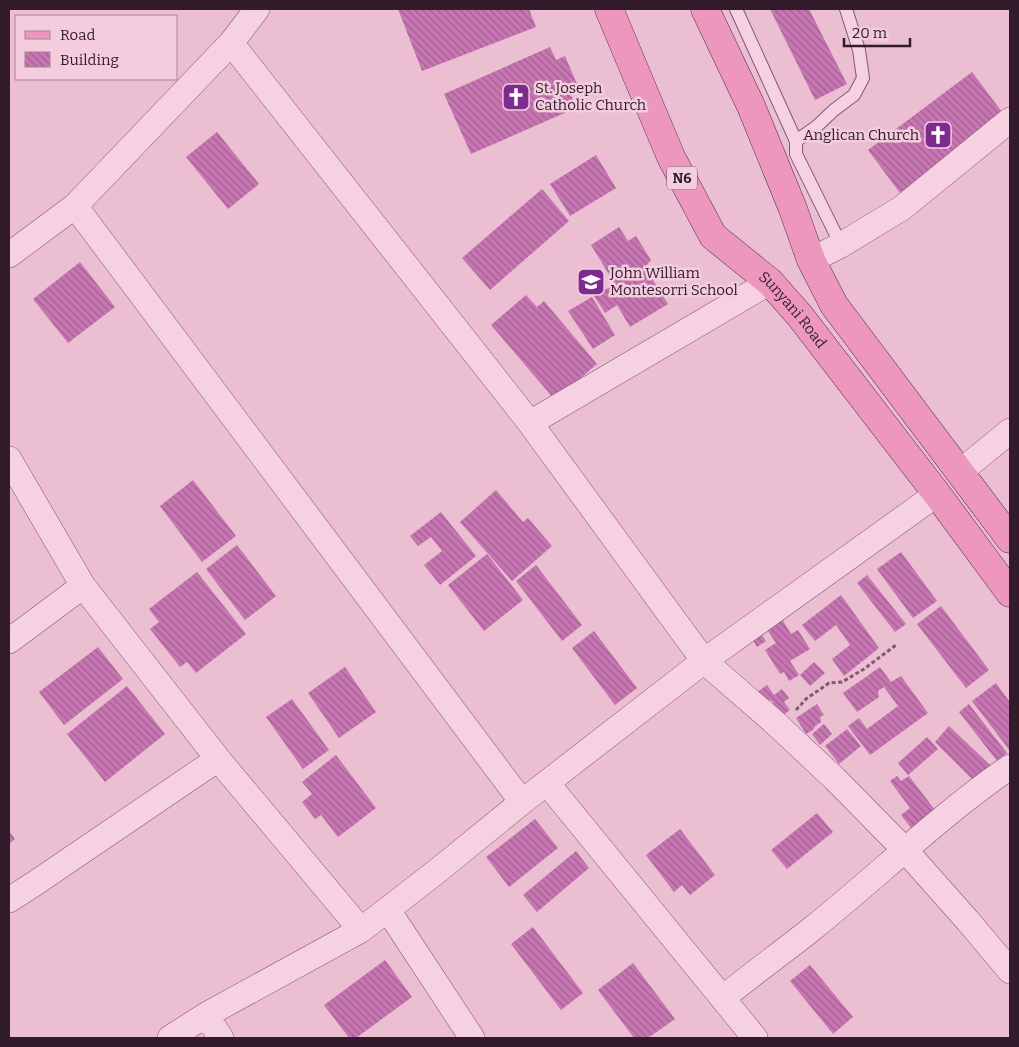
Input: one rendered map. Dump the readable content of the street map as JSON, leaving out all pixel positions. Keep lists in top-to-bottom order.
{
  "streets": {
    "main road": ["N6", "Sunyani Road"]
  },
  "places": {
    "church": ["St. Joseph Catholic Church", "Anglican Church"],
    "school or university": ["John William Montesorri School"]
  },
  "legend": ["Road", "Building"],
  "scale_bar": "20 m"
}
